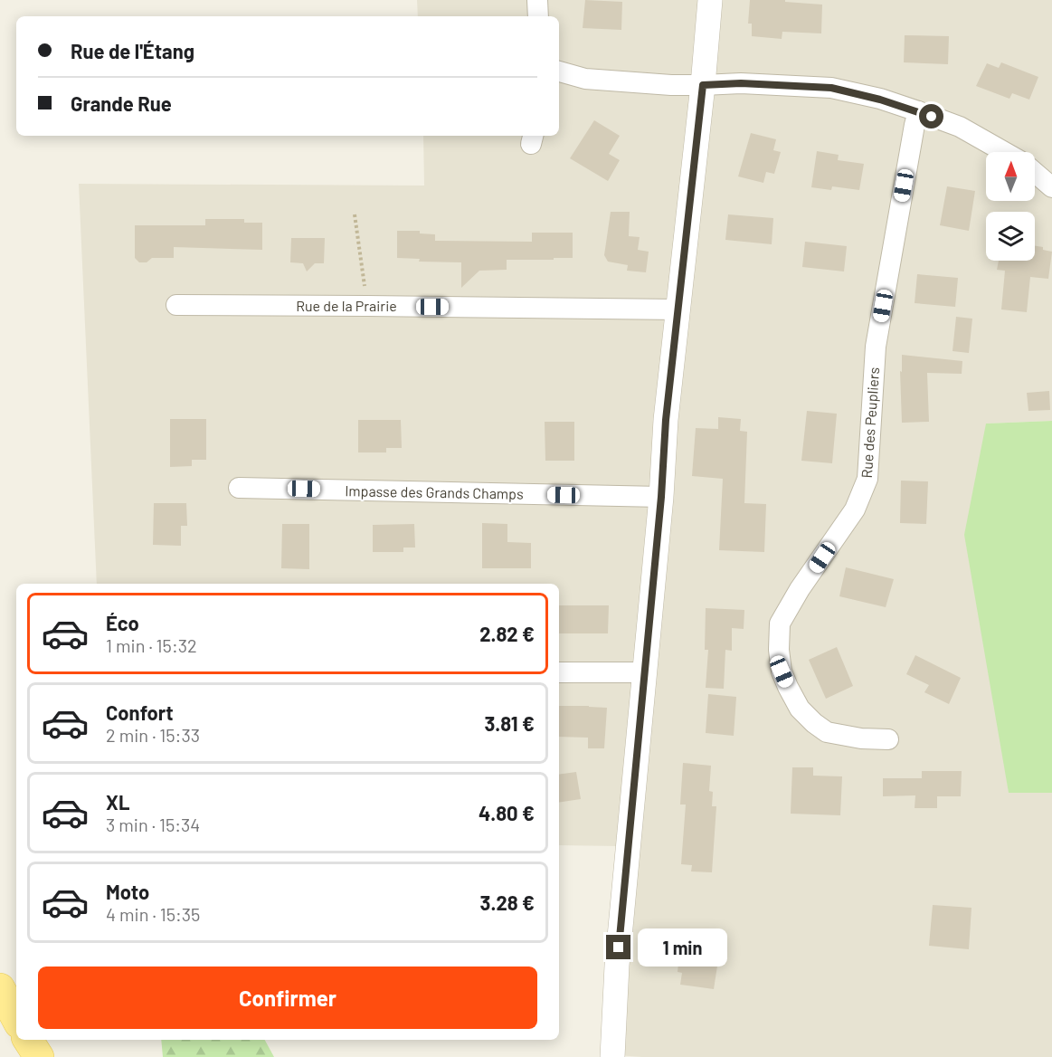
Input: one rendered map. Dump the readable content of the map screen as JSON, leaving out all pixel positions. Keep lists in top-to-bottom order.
{
  "streets": {
    "street": ["Rue de la Prairie", "Rue des Peupliers", "Impasse des Grands Champs"]
  },
  "north": "top",
  "page": {
    "banner": ["Rue de l'Étang", "Grande Rue"],
    "list": [
      {
        "name": "Éco",
        "note": "1 min · 15:32",
        "value": "2.82 €"
      },
      {
        "name": "Confort",
        "note": "2 min · 15:33",
        "value": "3.81 €"
      },
      {
        "name": "XL",
        "note": "3 min · 15:34",
        "value": "4.80 €"
      },
      {
        "name": "Moto",
        "note": "4 min · 15:35",
        "value": "3.28 €"
      }
    ],
    "bubble": "1 min",
    "buttons": "Confirmer"
  }
}
